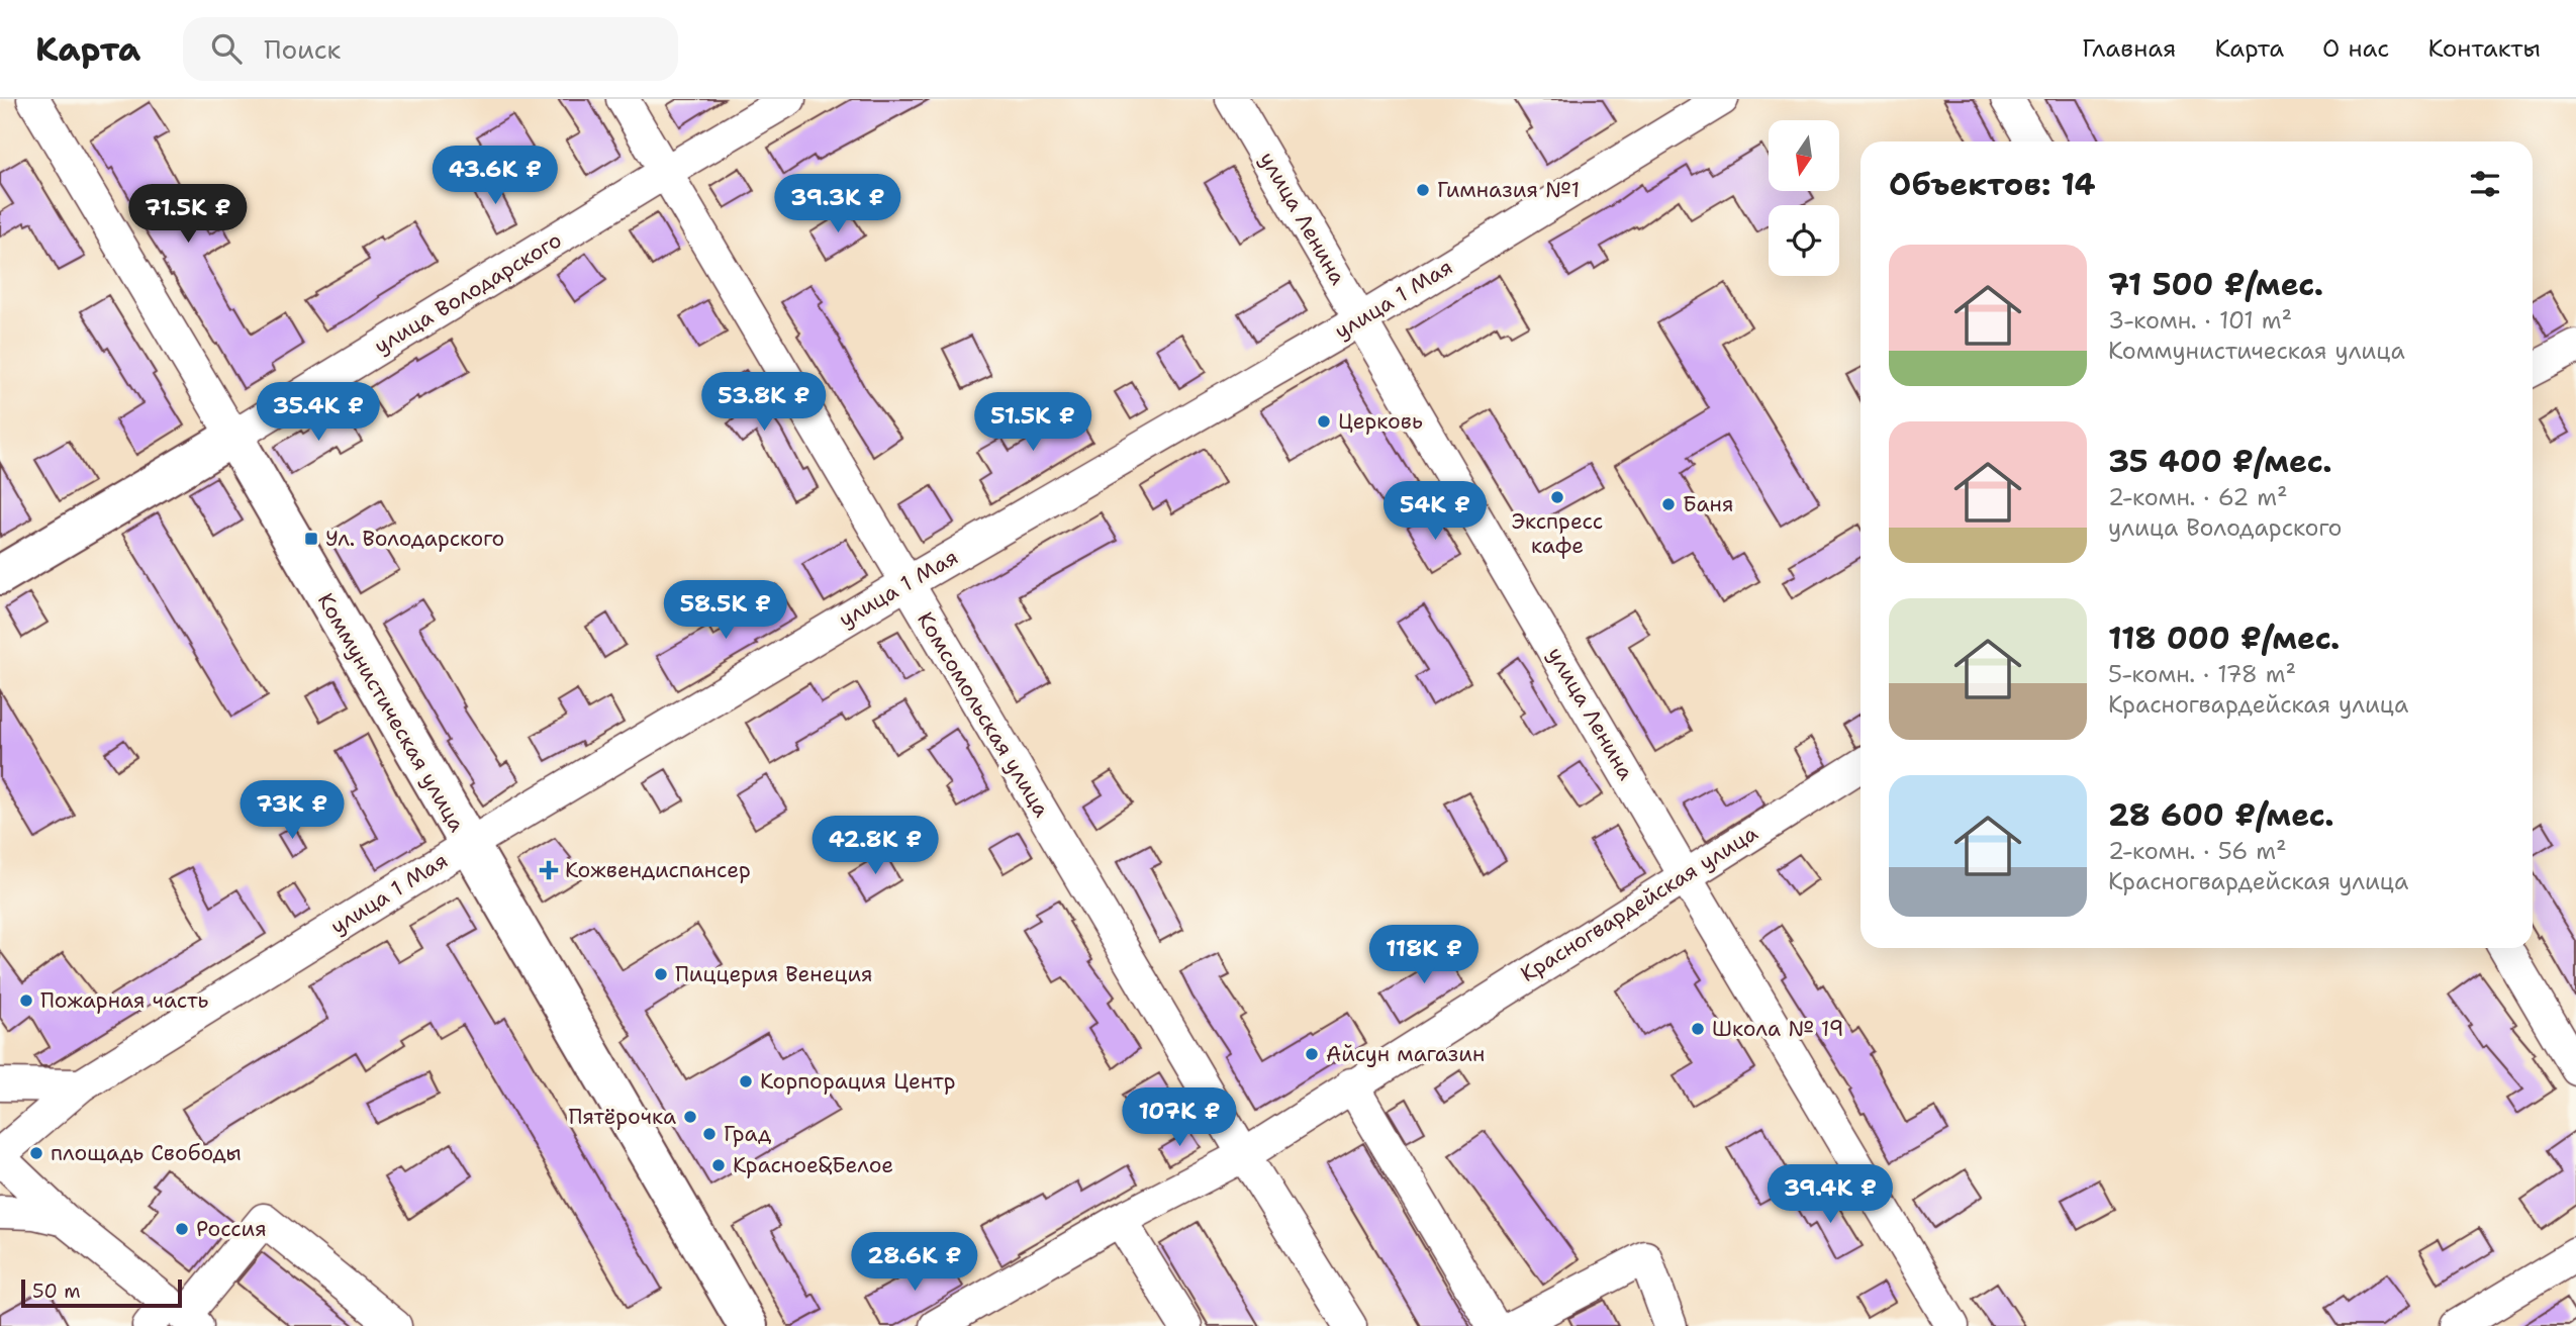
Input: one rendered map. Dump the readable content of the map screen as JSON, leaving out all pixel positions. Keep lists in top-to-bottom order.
{
  "streets": {
    "main road": ["улица Володарского", "Коммунистическая улица"],
    "street": [
      "улица Ленина",
      "улица 1 Мая",
      "Комсомольская улица",
      "Красногвардейская улица"
    ]
  },
  "crossings": [
    ["улица Ленина", "улица 1 Мая"],
    ["улица Ленина", "Красногвардейская улица"],
    ["улица Володарского", "Коммунистическая улица"],
    ["улица Володарского", "Комсомольская улица"],
    ["улица 1 Мая", "Коммунистическая улица"],
    ["улица 1 Мая", "Комсомольская улица"],
    ["Комсомольская улица", "Красногвардейская улица"]
  ],
  "places": {
    "other": [
      "Гимназия №1",
      "Церковь",
      "Экспресс кафе",
      "Баня",
      "Пиццерия Венеция",
      "Пожарная часть",
      "Школа № 19",
      "Айсун магазин",
      "Корпорация Центр",
      "Пятёрочка",
      "Град",
      "площадь Свободы",
      "Красное&Белое",
      "Россия"
    ],
    "transit": ["Ул. Володарского"],
    "health": ["Кожвендиспансер"]
  },
  "scale_bar": "50 m",
  "north": "bottom",
  "page": {
    "header": "Карта",
    "search": "Поиск",
    "nav": [
      "Главная",
      "Карта",
      "О нас",
      "Контакты"
    ],
    "heading": "Объектов: 14",
    "price": [
      "43.6K ₽",
      "39.3K ₽",
      "71.5K ₽",
      "53.8K ₽",
      "35.4K ₽",
      "51.5K ₽",
      "54K ₽",
      "58.5K ₽",
      "73K ₽",
      "42.8K ₽",
      "118K ₽",
      "107K ₽",
      "39.4K ₽",
      "28.6K ₽"
    ],
    "list": [
      {
        "name": "71 500 ₽/мес.",
        "note": "3-комн. · 101 m² · Коммунистическая улица"
      },
      {
        "name": "35 400 ₽/мес.",
        "note": "2-комн. · 62 m² · улица Володарского"
      },
      {
        "name": "118 000 ₽/мес.",
        "note": "5-комн. · 178 m² · Красногвардейская улица"
      },
      {
        "name": "28 600 ₽/мес.",
        "note": "2-комн. · 56 m² · Красногвардейская улица"
      }
    ],
    "scale": "50 m"
  }
}
